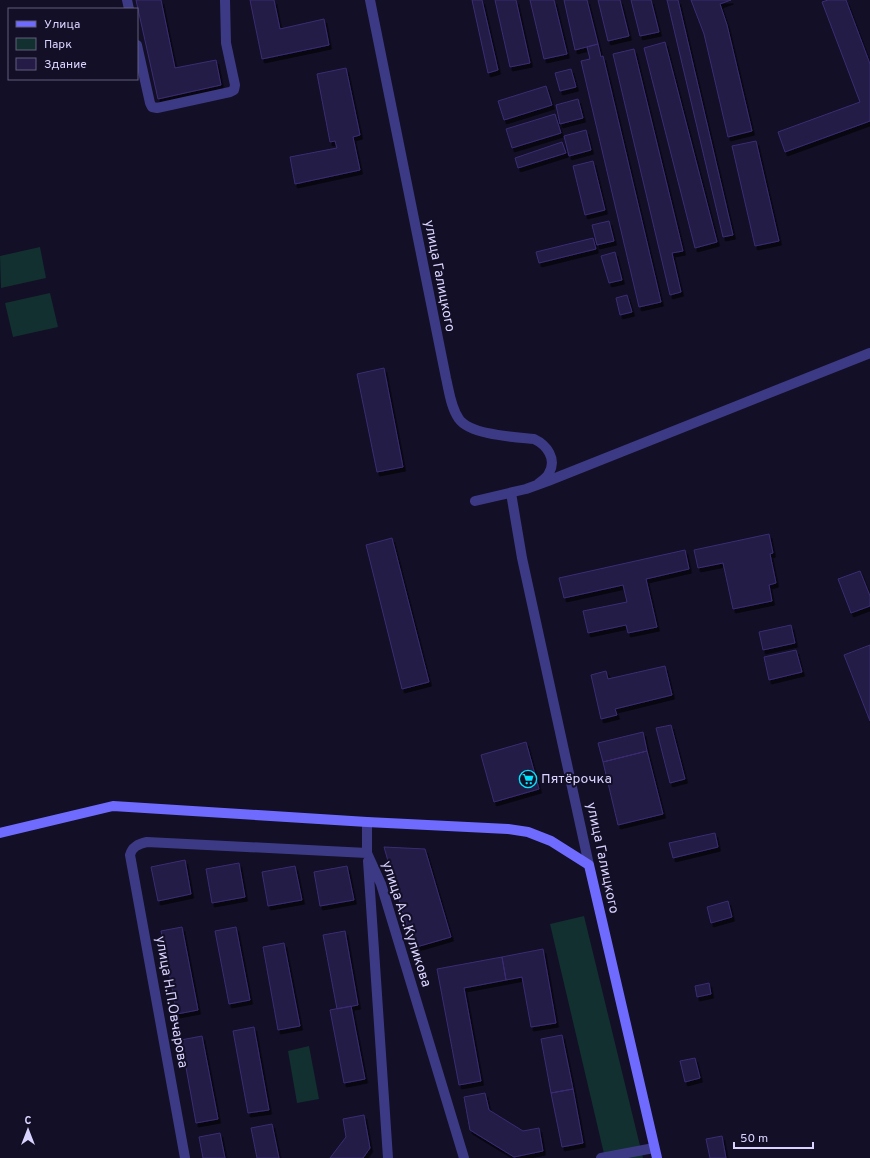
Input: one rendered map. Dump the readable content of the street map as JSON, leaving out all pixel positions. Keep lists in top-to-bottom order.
{
  "streets": {
    "street": ["улица Галицкого", "улица А.С.Куликова", "улица Н.П.Овчарова"]
  },
  "crossings": [
    ["улица А.С.Куликова", "улица Н.П.Овчарова"]
  ],
  "places": {
    "supermarket": ["Пятёрочка"]
  },
  "legend": ["Улица", "Парк", "Здание"],
  "scale_bar": "50 m",
  "north": "top"
}
